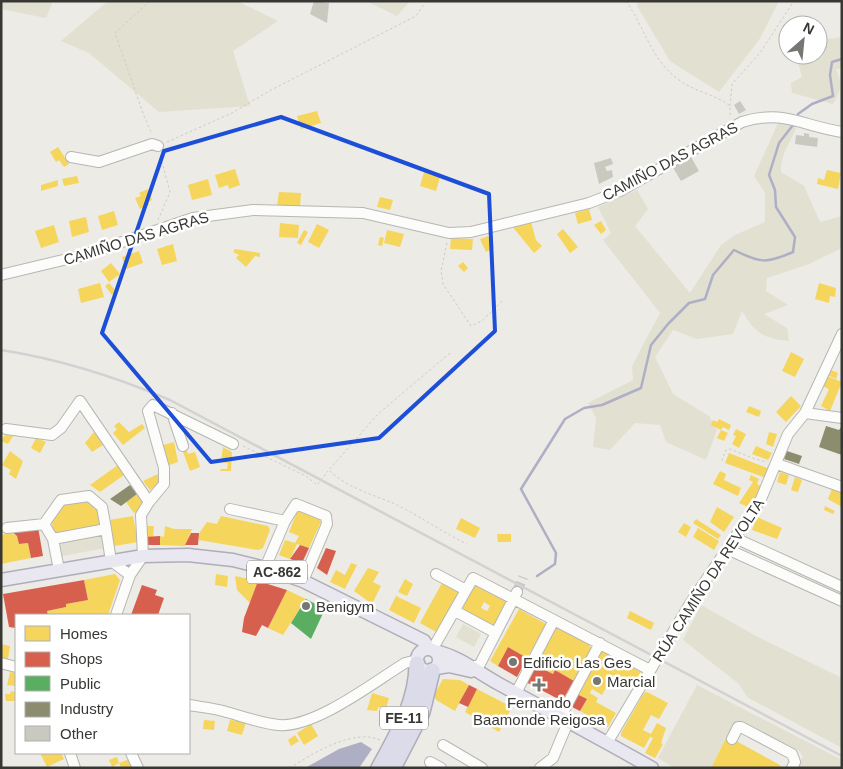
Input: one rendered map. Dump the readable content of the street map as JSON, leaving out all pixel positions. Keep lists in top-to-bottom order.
{
  "streets": {
    "highway": ["FE-11"],
    "main road": ["AC-862"],
    "street": ["CAMIÑO DAS AGRAS", "RÚA CAMIÑO DA REVOLTA"]
  },
  "crossings": [
    ["AC-862", "RÚA CAMIÑO DA REVOLTA"],
    ["AC-862", "FE-11"]
  ],
  "places": {
    "other": ["Benigym", "Edificio Las Ges", "Marcial"],
    "health": ["Fernando Baamonde Reigosa"]
  },
  "legend": [
    "Homes",
    "Shops",
    "Public",
    "Industry",
    "Other"
  ],
  "north": "top right"
}
